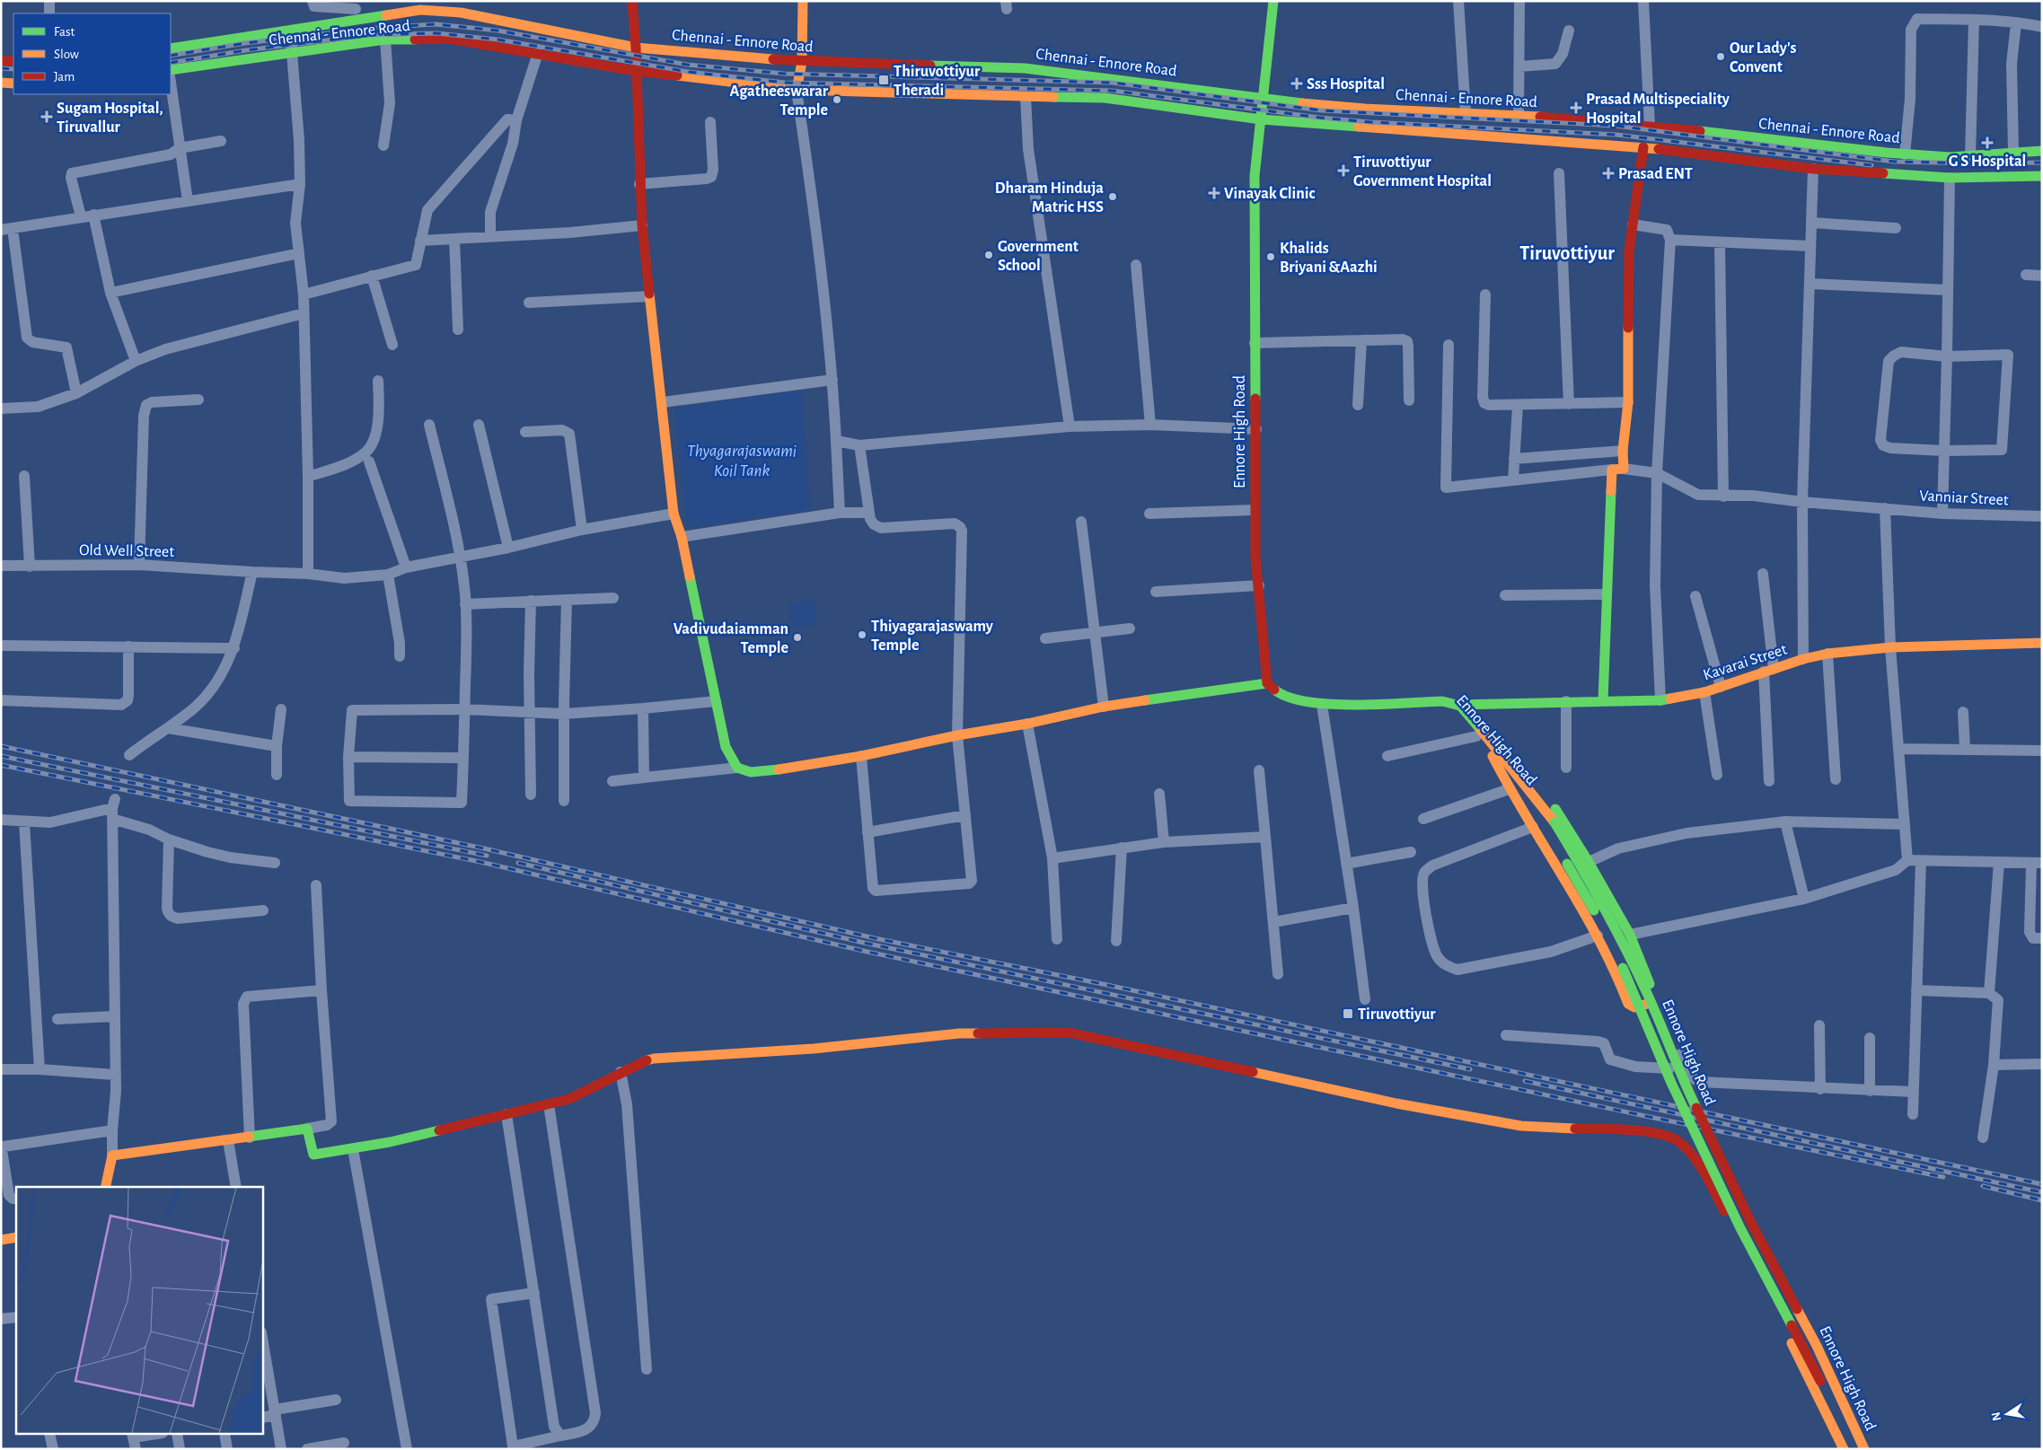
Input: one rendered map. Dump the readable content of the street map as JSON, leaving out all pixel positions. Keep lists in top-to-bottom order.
{
  "streets": {
    "main road": ["Chennai - Ennore Road", "Ennore High Road", "Kavarai Street"],
    "street": ["Vanniar Street", "Old Well Street"]
  },
  "crossings": [
    ["Chennai - Ennore Road", "Ennore High Road"],
    ["Ennore High Road", "Kavarai Street"]
  ],
  "districts": ["Tiruvottiyur"],
  "water": ["Thyagarajaswami Koil Tank"],
  "places": {
    "other": [
      "Our Lady's Convent",
      "Agatheeswarar Temple",
      "Dharam Hinduja Matric HSS",
      "Government School",
      "Khalids Briyani &Aazhi",
      "Thiyagarajaswamy Temple",
      "Vadivudaiamman Temple"
    ],
    "transit": ["Thiruvottiyur Theradi", "Tiruvottiyur"],
    "health": [
      "Sss Hospital",
      "Prasad Multispeciality Hospital",
      "Sugam Hospital, Tiruvallur",
      "G S Hospital",
      "Tiruvottiyur Government Hospital",
      "Prasad ENT",
      "Vinayak Clinic"
    ]
  },
  "legend": ["Fast", "Slow", "Jam"],
  "north": "left"
}
